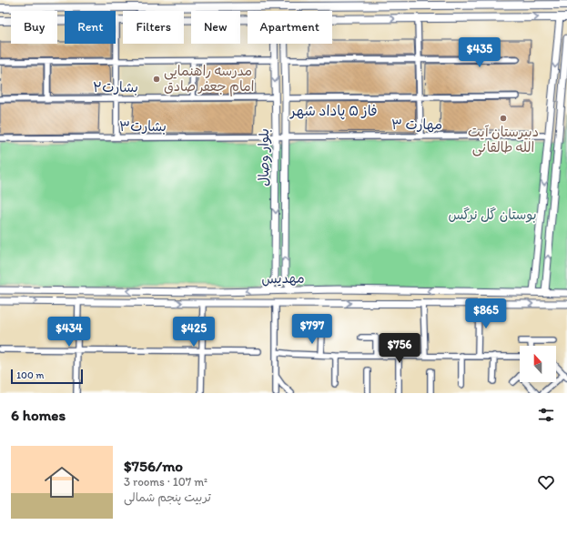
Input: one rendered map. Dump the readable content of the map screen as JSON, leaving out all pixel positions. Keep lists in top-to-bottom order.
{
  "streets": {
    "street": [
      "بشارت۲",
      "مهارت ۳",
      "بشارت۳",
      "بلوار وصال",
      "مهدیس"
    ]
  },
  "crossings": [
    ["بشارت۲", "بلوار وصال"],
    ["مهارت ۳", "بشارت۳"],
    ["مهارت ۳", "بلوار وصال"],
    ["بشارت۳", "بلوار وصال"],
    ["بلوار وصال", "مهدیس"]
  ],
  "districts": ["فاز ۵ پاداد شهر"],
  "parks": ["بوستان گل نرگس"],
  "places": ["مدرسه راهنمایی امام جعفر صادق", "دبیرستان آیت الله طالقانی"],
  "scale_bar": "100 m",
  "north": "top",
  "page": {
    "chip": [
      "Buy",
      "Rent",
      "Filters",
      "New",
      "Apartment"
    ],
    "price": [
      "$435",
      "$865",
      "$797",
      "$434",
      "$425",
      "$756"
    ],
    "scale": "100 m",
    "heading": "6 homes",
    "list": [
      {
        "name": "$756/mo",
        "note": "3 rooms · 107 m² · تربیت پنجم شمالی"
      }
    ]
  }
}
